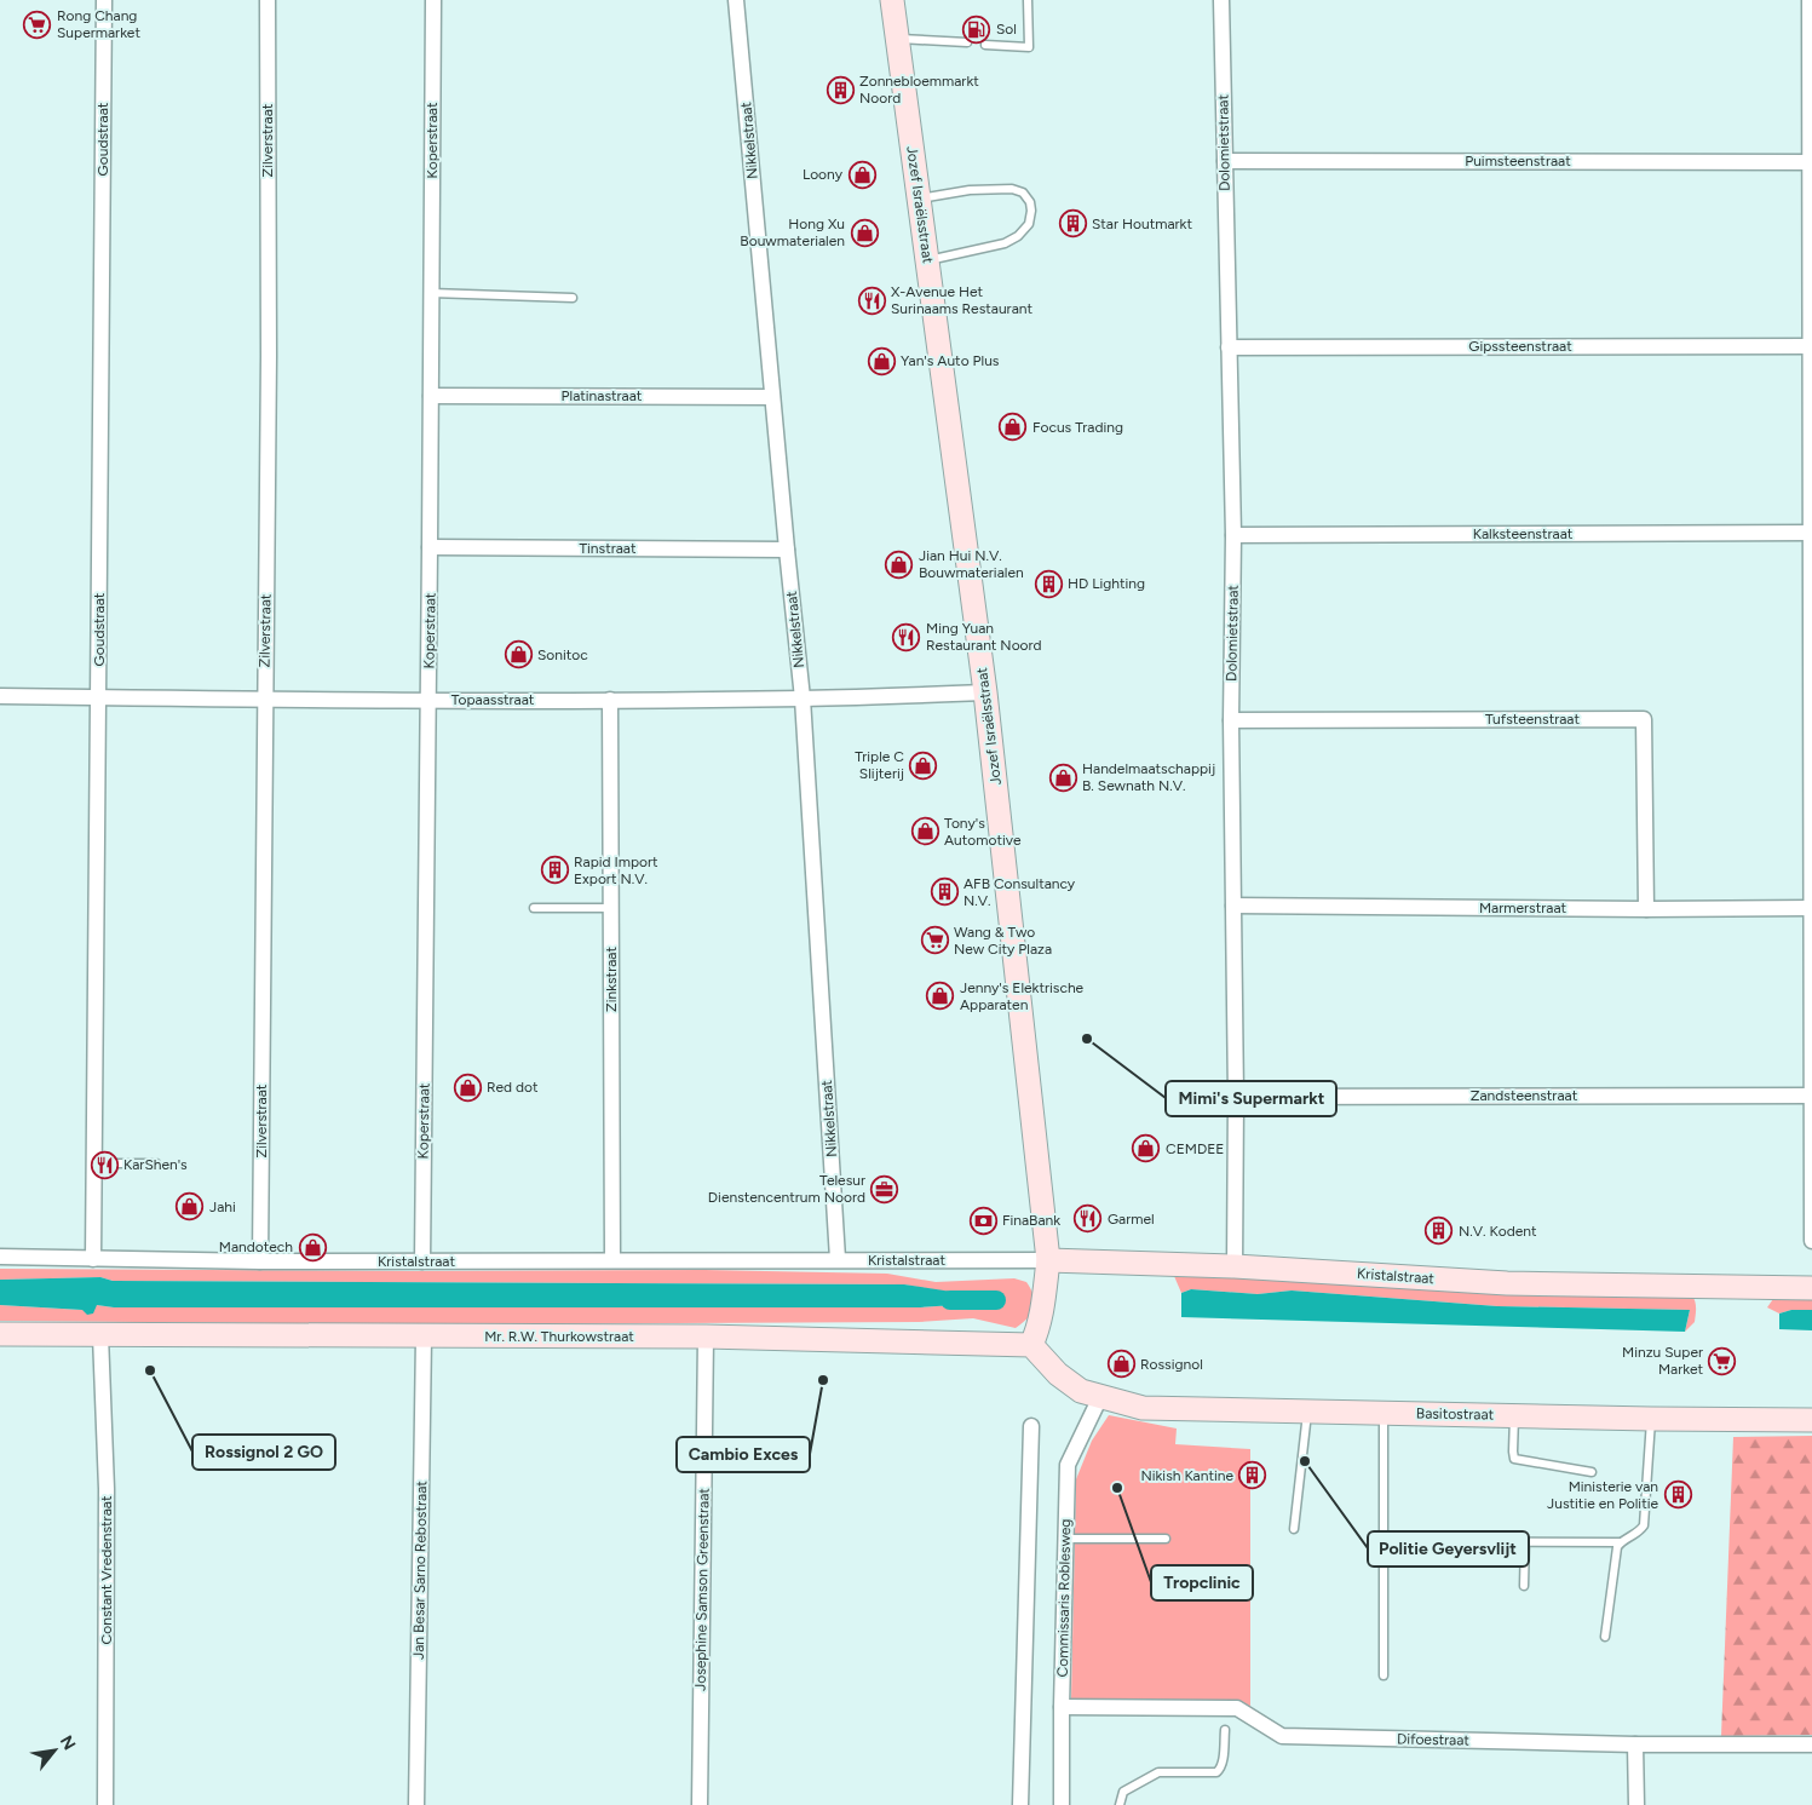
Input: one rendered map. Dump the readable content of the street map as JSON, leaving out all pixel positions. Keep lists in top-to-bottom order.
{
  "streets": {
    "street": [
      "Goudstraat",
      "Zilverstraat",
      "Koperstraat",
      "Nikkelstraat",
      "Dolomietstraat",
      "Puimsteenstraat",
      "Jozef Israëlsstraat",
      "Gipssteenstraat",
      "Platinastraat",
      "Kalksteenstraat",
      "Tinstraat",
      "Topaasstraat",
      "Tufsteenstraat",
      "Marmerstraat",
      "Zinkstraat",
      "Zandsteenstraat",
      "Kristalstraat",
      "Mr. R.W. Thurkowstraat",
      "Basitostraat",
      "Constant Vredenstraat",
      "Jan Besar Sarno Rebostraat",
      "Josephine Samson Greenstraat",
      "Commissaris Roblesweg",
      "Difoestraat"
    ]
  },
  "crossings": [
    ["Goudstraat", "Topaasstraat"],
    ["Goudstraat", "Kristalstraat"],
    ["Zilverstraat", "Topaasstraat"],
    ["Zilverstraat", "Kristalstraat"],
    ["Koperstraat", "Platinastraat"],
    ["Koperstraat", "Tinstraat"],
    ["Koperstraat", "Topaasstraat"],
    ["Koperstraat", "Kristalstraat"],
    ["Nikkelstraat", "Platinastraat"],
    ["Nikkelstraat", "Tinstraat"],
    ["Nikkelstraat", "Topaasstraat"],
    ["Nikkelstraat", "Kristalstraat"],
    ["Dolomietstraat", "Puimsteenstraat"],
    ["Dolomietstraat", "Gipssteenstraat"],
    ["Dolomietstraat", "Kalksteenstraat"],
    ["Dolomietstraat", "Tufsteenstraat"],
    ["Dolomietstraat", "Marmerstraat"],
    ["Dolomietstraat", "Zandsteenstraat"],
    ["Dolomietstraat", "Kristalstraat"],
    ["Jozef Israëlsstraat", "Topaasstraat"],
    ["Jozef Israëlsstraat", "Kristalstraat"],
    ["Jozef Israëlsstraat", "Mr. R.W. Thurkowstraat"],
    ["Topaasstraat", "Zinkstraat"],
    ["Tufsteenstraat", "Marmerstraat"],
    ["Zinkstraat", "Kristalstraat"],
    ["Mr. R.W. Thurkowstraat", "Constant Vredenstraat"],
    ["Mr. R.W. Thurkowstraat", "Jan Besar Sarno Rebostraat"],
    ["Mr. R.W. Thurkowstraat", "Josephine Samson Greenstraat"],
    ["Basitostraat", "Commissaris Roblesweg"],
    ["Commissaris Roblesweg", "Difoestraat"]
  ],
  "places": {
    "supermarket": ["Rong Chang Supermarket", "Wang & Two New City Plaza", "Minzu Super Market"],
    "fuel station": ["Sol"],
    "building": [
      "Zonnebloemmarkt Noord",
      "Star Houtmarkt",
      "HD Lighting",
      "Rapid Import Export N.V.",
      "AFB Consultancy N.V.",
      "N.V. Kodent",
      "Nikish Kantine",
      "Ministerie van Justitie en Politie"
    ],
    "shop": [
      "Loony",
      "Hong Xu Bouwmaterialen",
      "Yan's Auto Plus",
      "Focus Trading",
      "Jian Hui N.V. Bouwmaterialen",
      "Sonitoc",
      "Triple C Slijterij",
      "Handelmaatschappij B. Sewnath N.V.",
      "Tony's Automotive",
      "Jenny's Elektrische Apparaten",
      "Red dot",
      "CEMDEE",
      "Jahi",
      "Mandotech",
      "Rossignol"
    ],
    "restaurant": [
      "X-Avenue Het Surinaams Restaurant",
      "Ming Yuan Restaurant Noord",
      "KarShen's",
      "Garmel"
    ],
    "other": [
      "Mimi's Supermarkt",
      "Rossignol 2 GO",
      "Cambio Exces",
      "Politie Geyersvlijt",
      "Tropclinic"
    ],
    "office": ["Telesur Dienstencentrum Noord"],
    "bank": ["FinaBank"]
  },
  "north": "top right"
}
